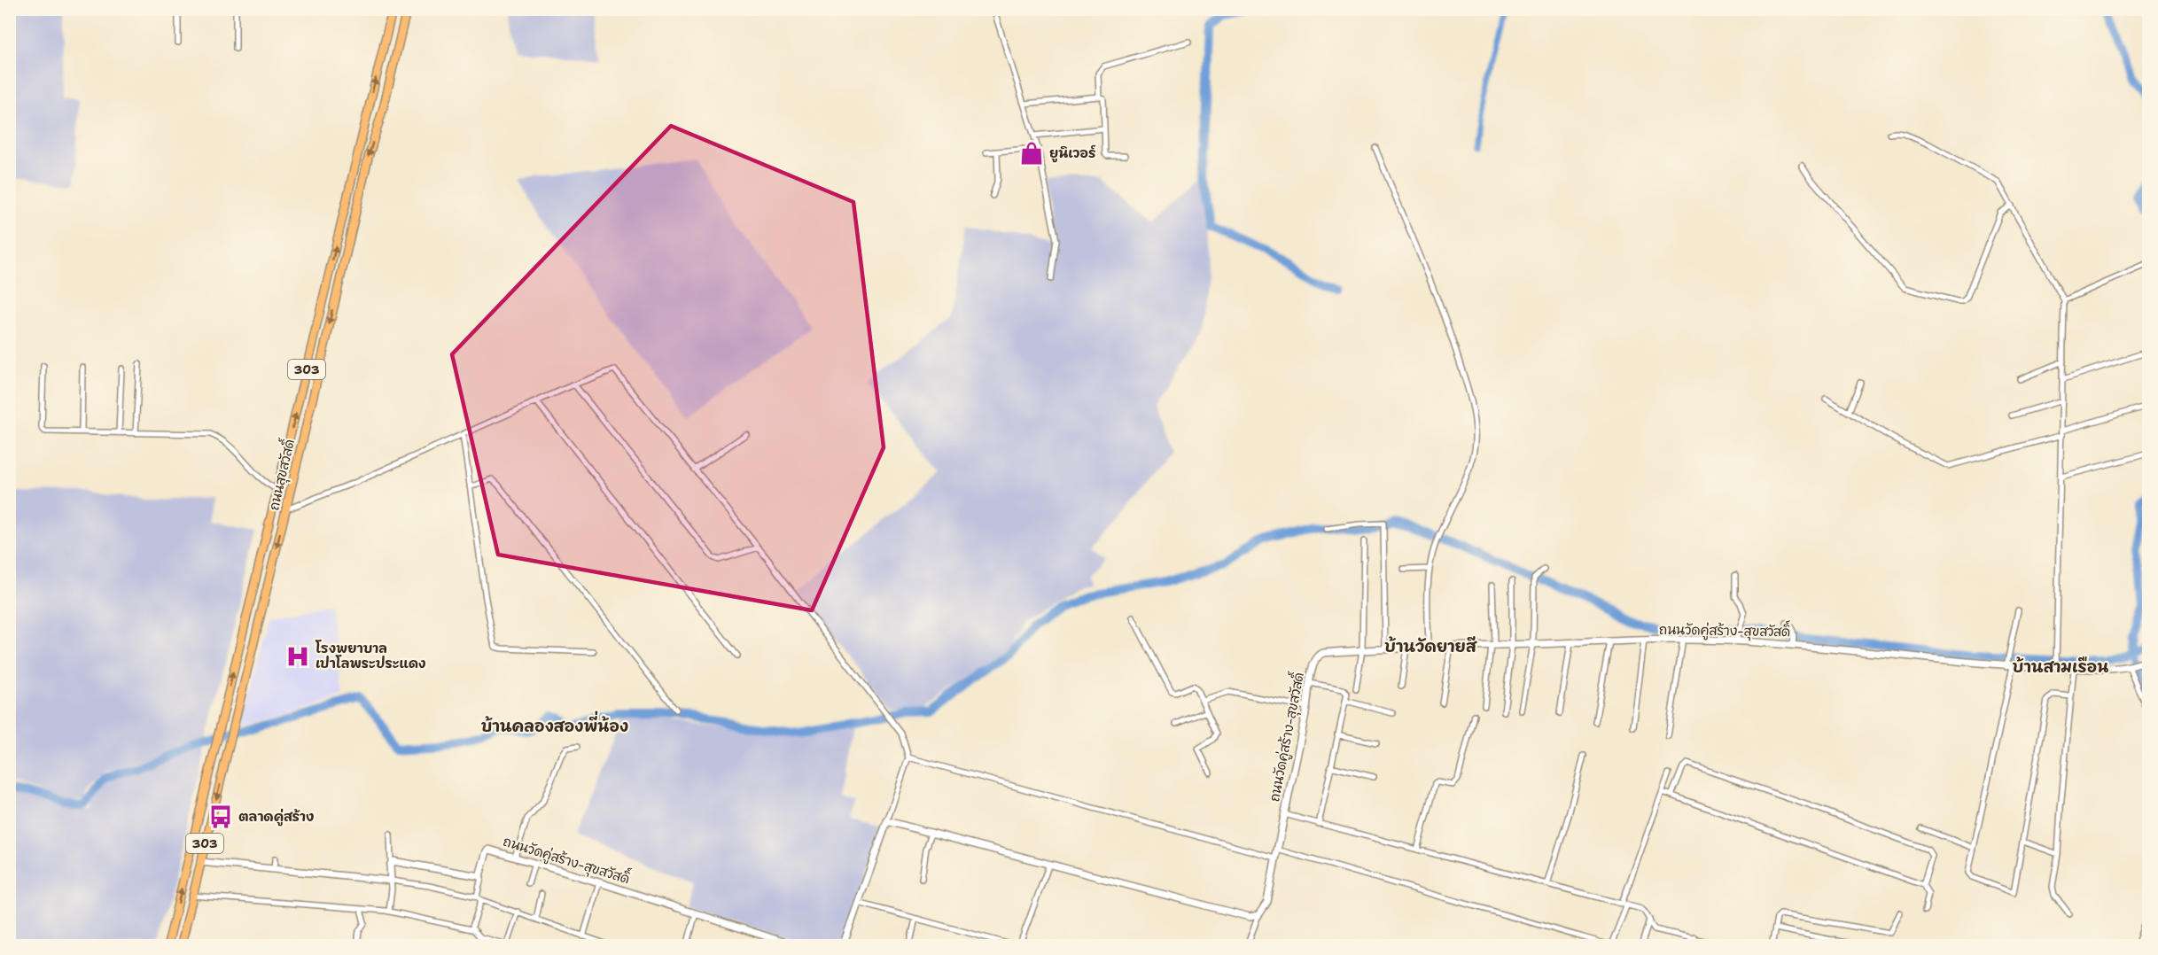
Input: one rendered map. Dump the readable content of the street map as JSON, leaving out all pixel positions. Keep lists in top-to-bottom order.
{
  "streets": {
    "main road": ["303", "ถนนสุขสวัสดิ์"],
    "street": ["ถนนวัดคู่สร้าง-สุขสวัสดิ์"]
  },
  "districts": ["บ้านวัดยายสี", "บ้านสามเรือน", "บ้านคลองสองพี่น้อง"],
  "places": {
    "shop": ["ยูนิเวอร์"],
    "hospital": ["โรงพยาบาล เปาโลพระประแดง"],
    "bus stop": ["ตลาดคู่สร้าง"]
  }
}
